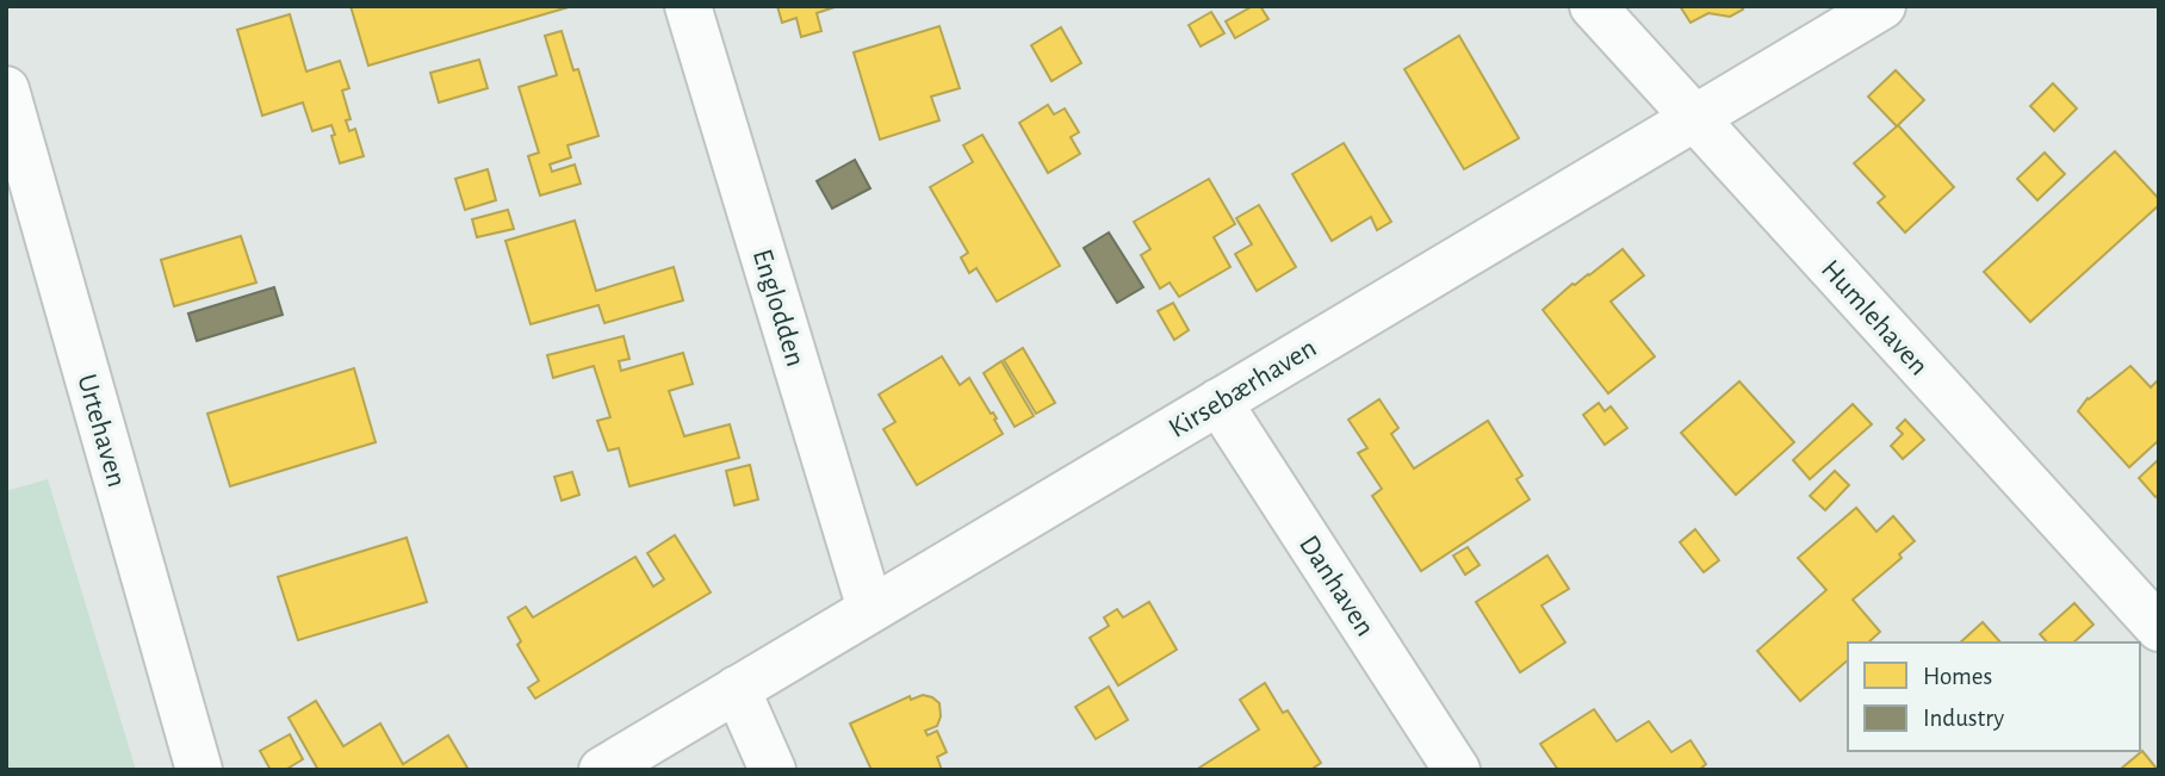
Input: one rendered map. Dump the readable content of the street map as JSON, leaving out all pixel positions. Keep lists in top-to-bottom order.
{
  "streets": {
    "street": [
      "Englodden",
      "Humlehaven",
      "Kirsebærhaven",
      "Urtehaven",
      "Danhaven"
    ]
  },
  "crossings": [
    ["Englodden", "Kirsebærhaven"],
    ["Humlehaven", "Kirsebærhaven"],
    ["Kirsebærhaven", "Danhaven"]
  ],
  "legend": ["Homes", "Industry"]
}
